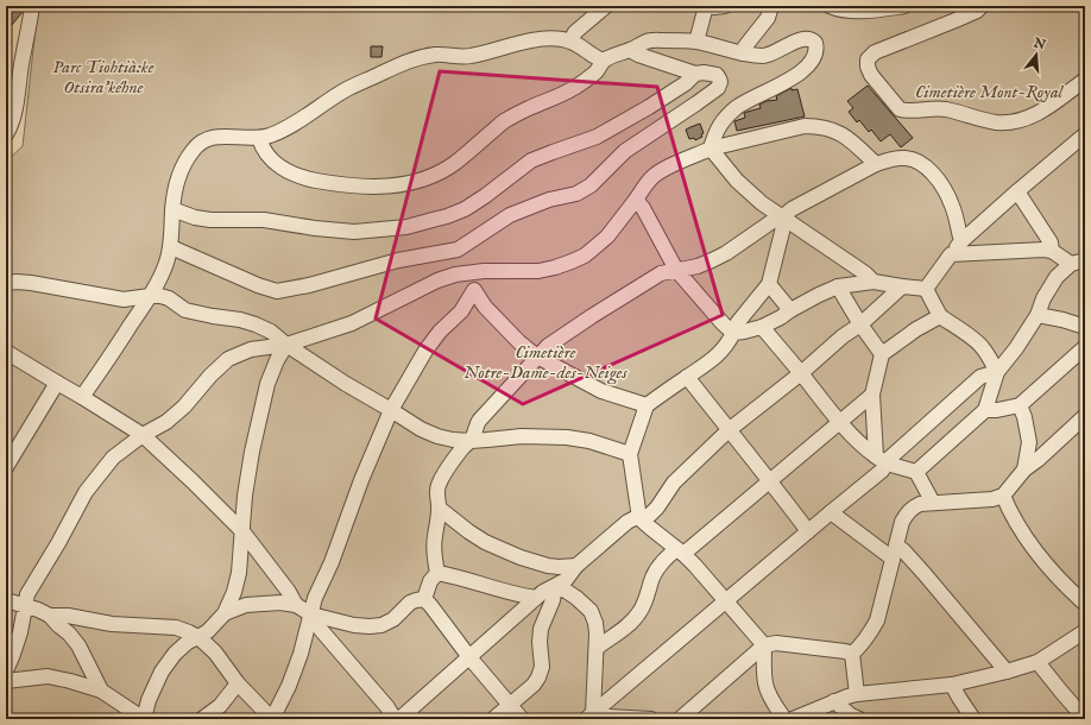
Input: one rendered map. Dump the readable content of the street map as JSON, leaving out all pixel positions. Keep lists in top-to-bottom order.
{
  "parks": ["Parc Tiohtià:ke Otsira'kéhne", "Cimetière Mont-Royal", "Cimetière Notre-Dame-des-Neiges"],
  "north": "top"
}
